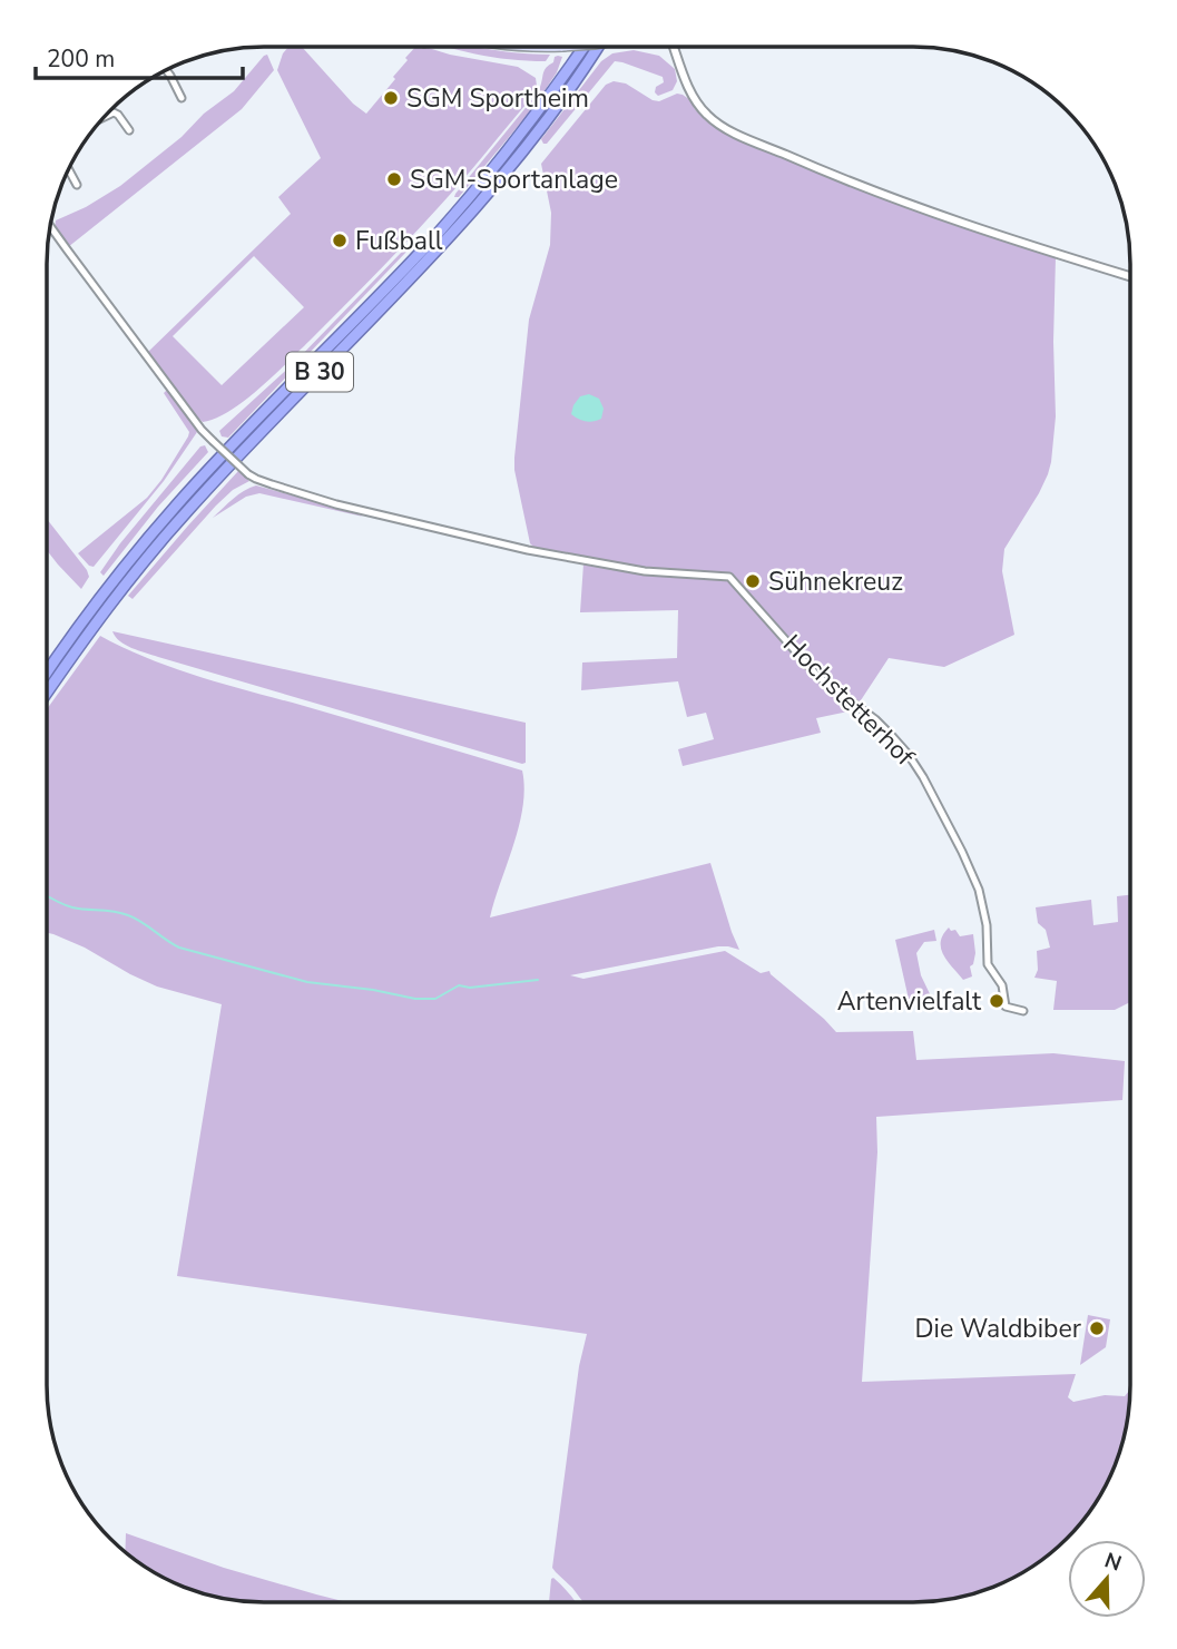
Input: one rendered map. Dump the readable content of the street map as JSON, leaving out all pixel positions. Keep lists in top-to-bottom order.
{
  "streets": {
    "highway": ["B 30"],
    "street": ["Hochstetterhof"]
  },
  "places": [
    "SGM Sportheim",
    "SGM-Sportanlage",
    "Fußball",
    "Sühnekreuz",
    "Artenvielfalt",
    "Die Waldbiber"
  ],
  "scale_bar": "200 m",
  "north": "top"
}
